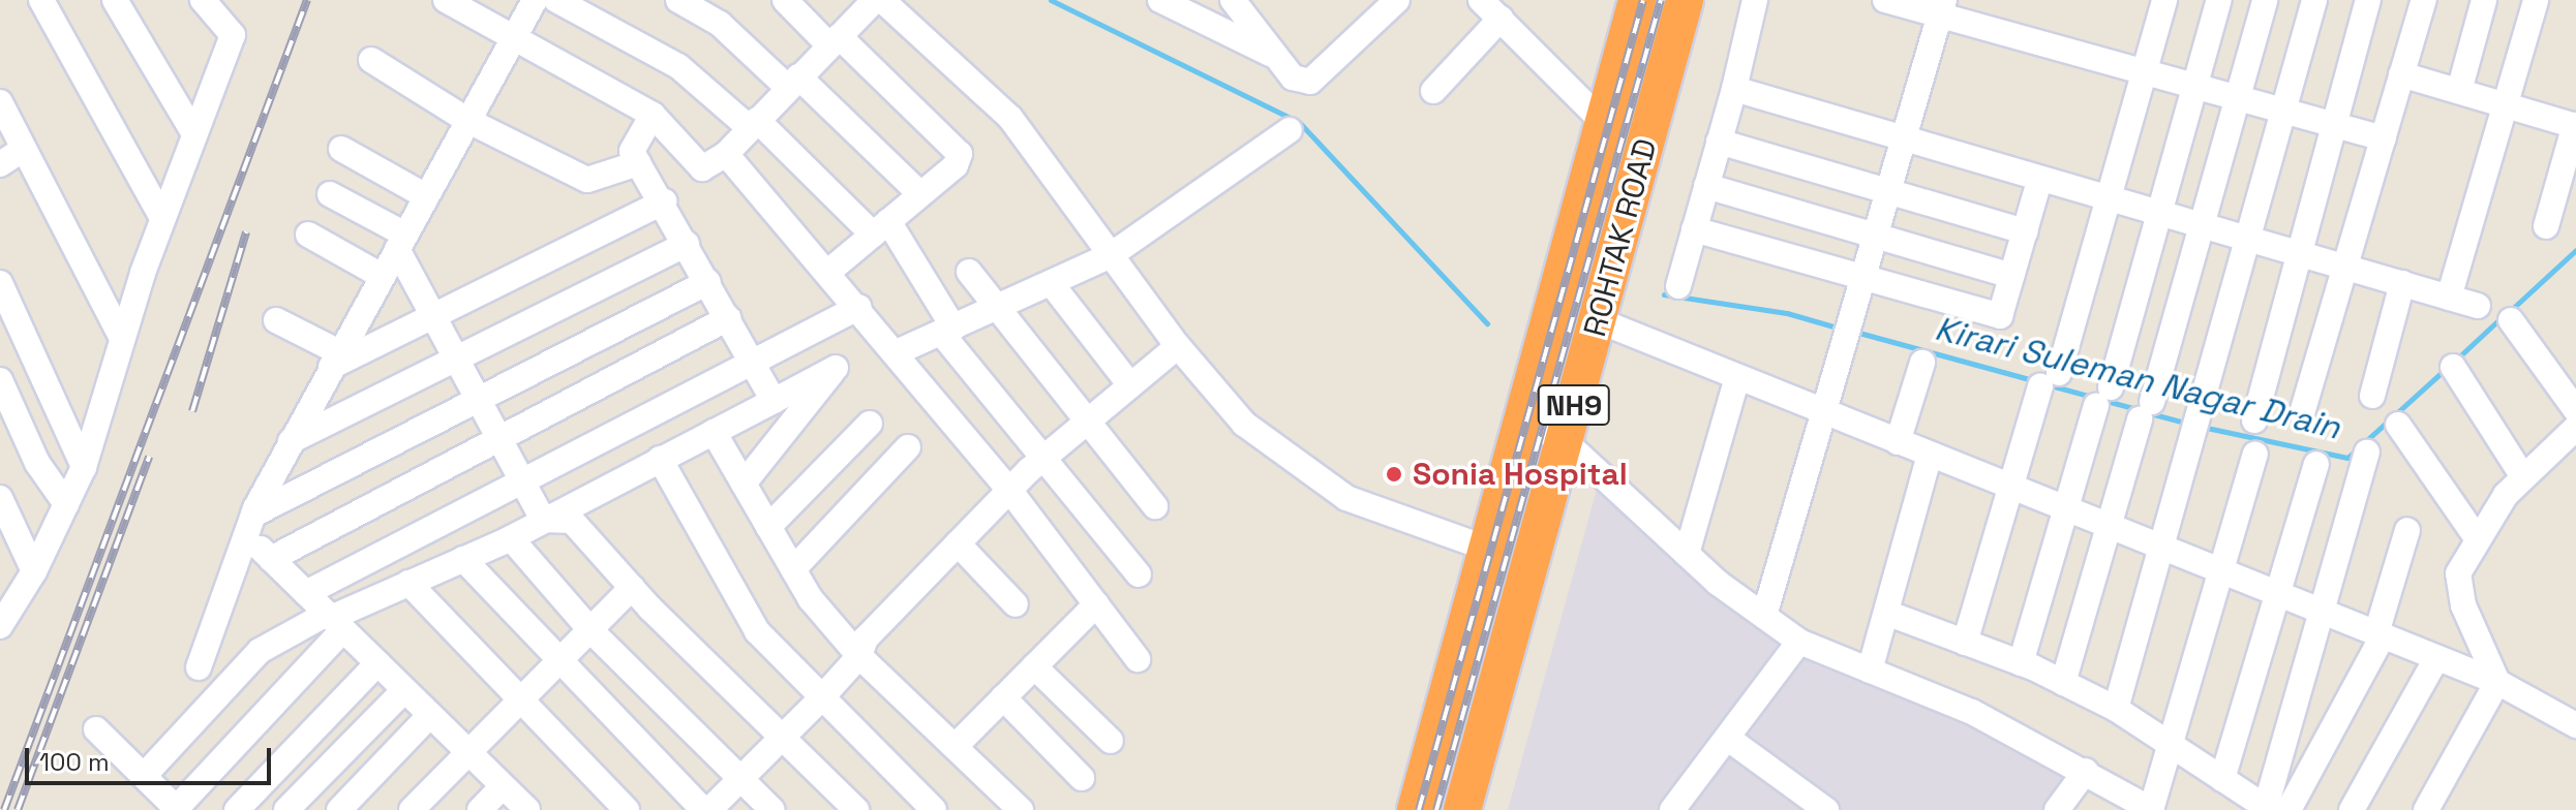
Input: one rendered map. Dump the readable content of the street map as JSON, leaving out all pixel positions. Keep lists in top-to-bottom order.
{
  "streets": {
    "highway": ["ROHTAK ROAD", "NH9"]
  },
  "water": ["Kirari Suleman Nagar Drain"],
  "places": ["Sonia Hospital"],
  "scale_bar": "100 m"
}
